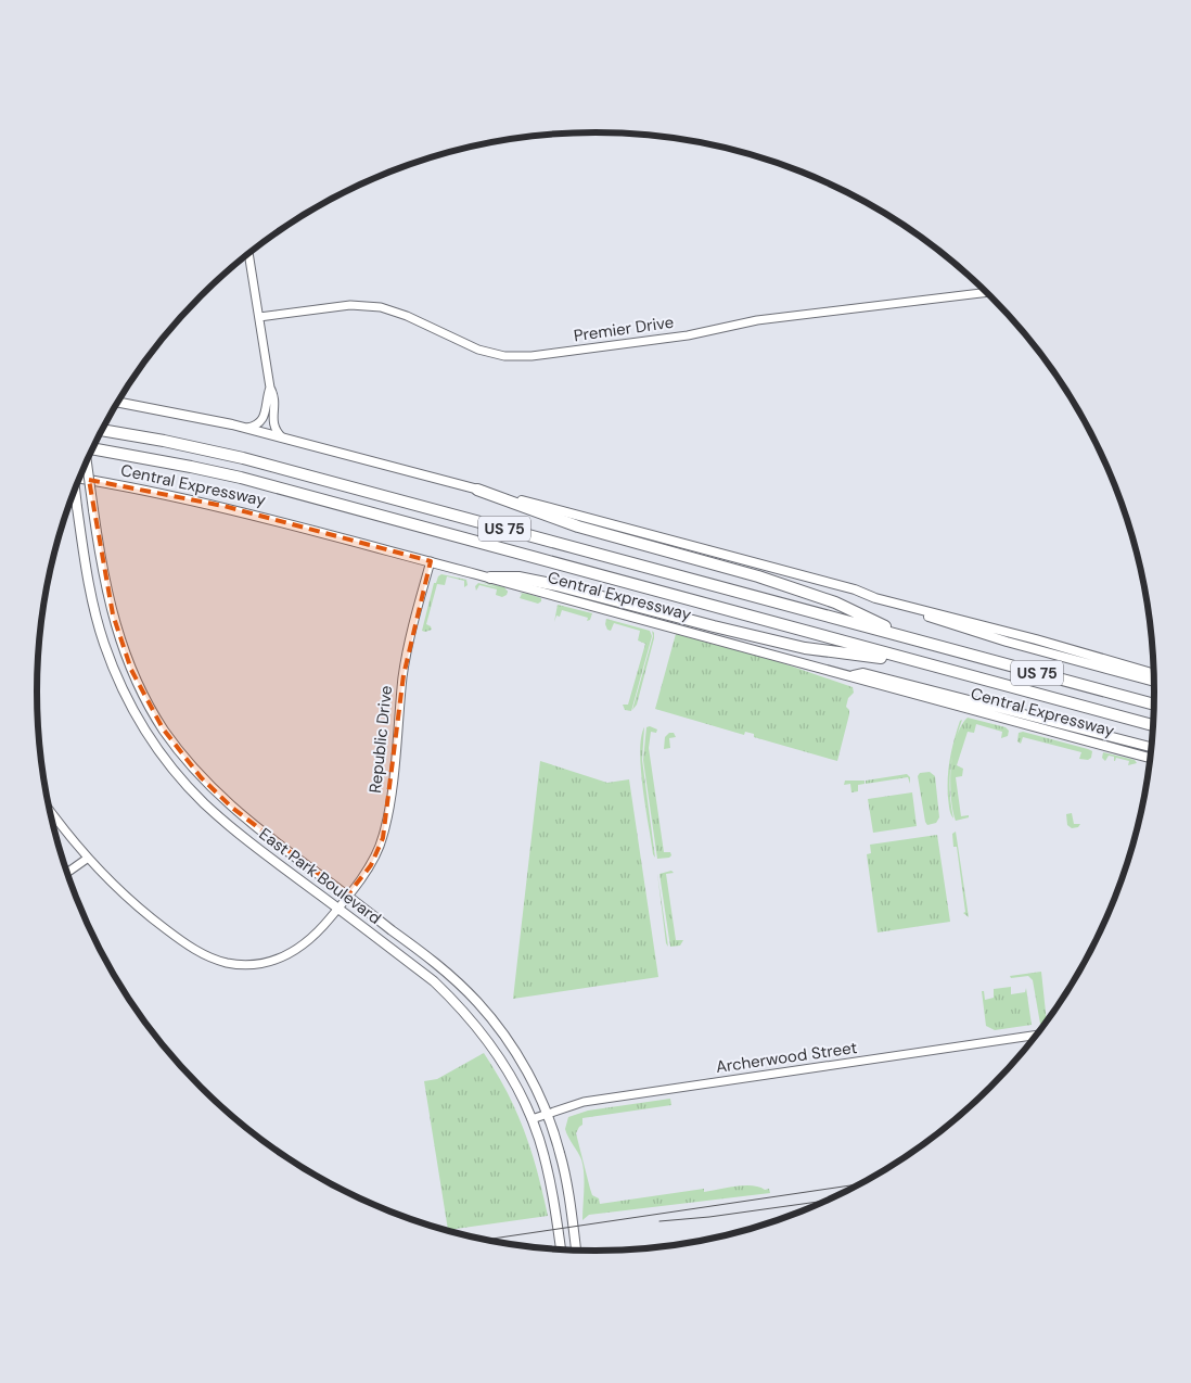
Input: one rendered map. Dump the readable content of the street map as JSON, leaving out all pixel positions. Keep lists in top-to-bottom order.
{
  "streets": {
    "highway": ["Central Expressway", "US 75"],
    "main road": ["East Park Boulevard"],
    "street": ["Premier Drive", "Republic Drive", "Archerwood Street"]
  },
  "crossings": [
    ["Central Expressway", "Republic Drive"],
    ["Republic Drive", "East Park Boulevard"],
    ["East Park Boulevard", "Archerwood Street"]
  ]
}
